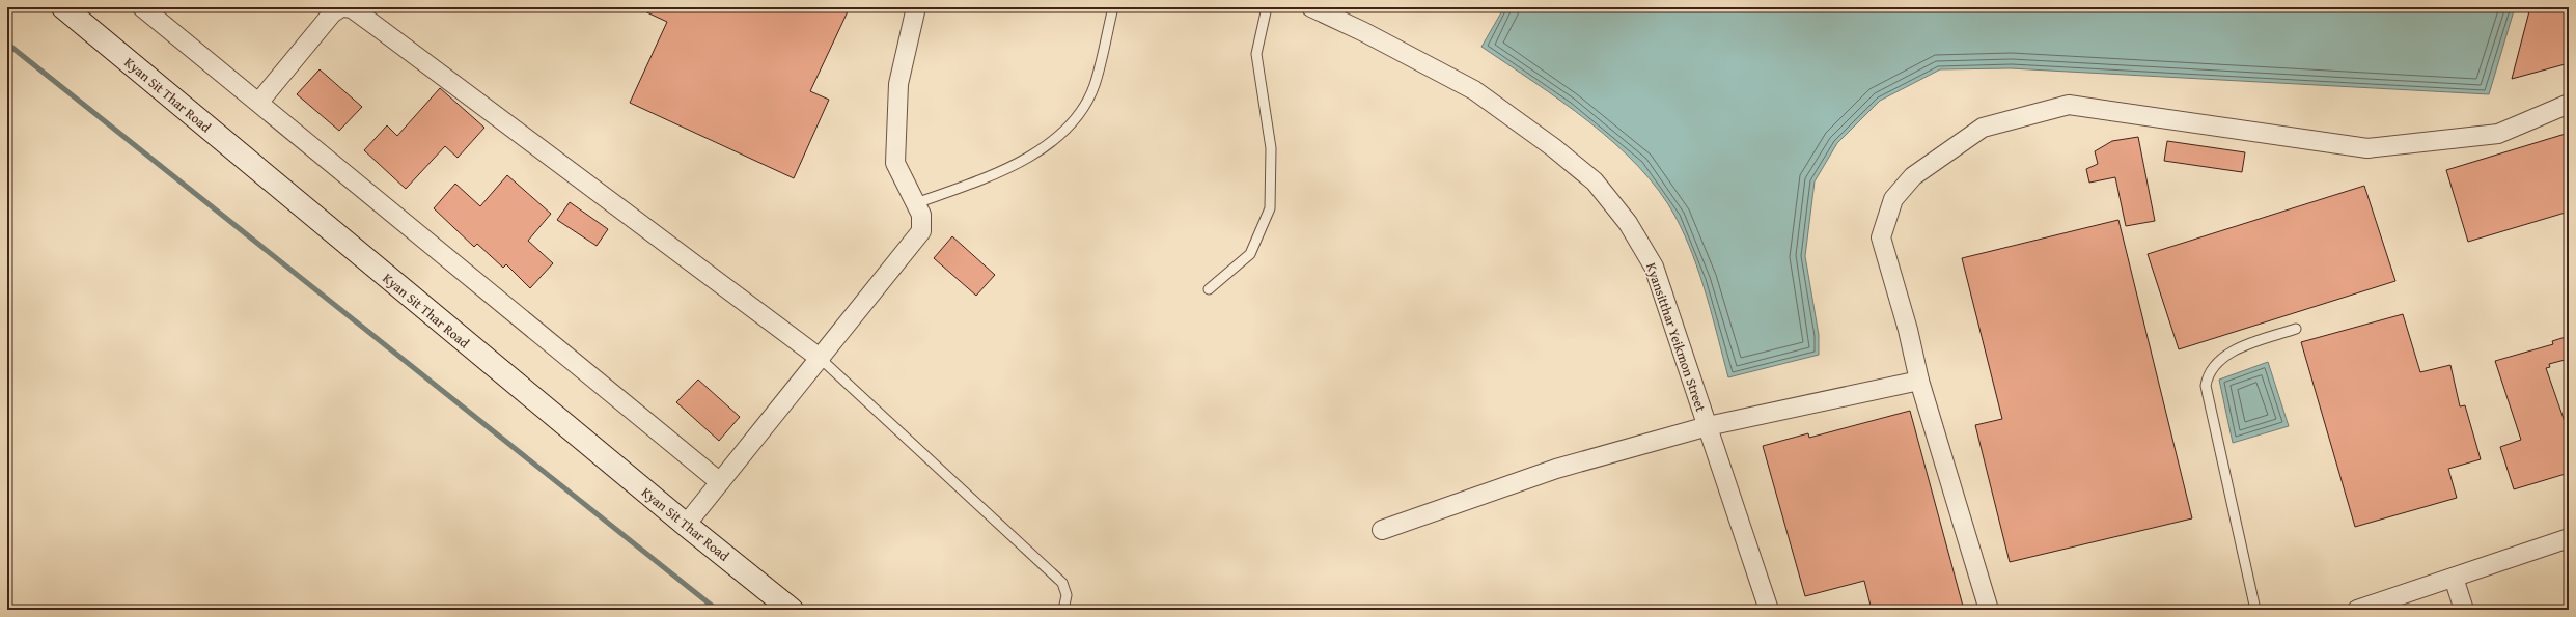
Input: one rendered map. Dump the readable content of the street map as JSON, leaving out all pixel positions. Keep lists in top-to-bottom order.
{
  "streets": {
    "main road": ["Kyan Sit Thar Road"],
    "street": ["Kyansitthar Yeikmon Street"]
  }
}
